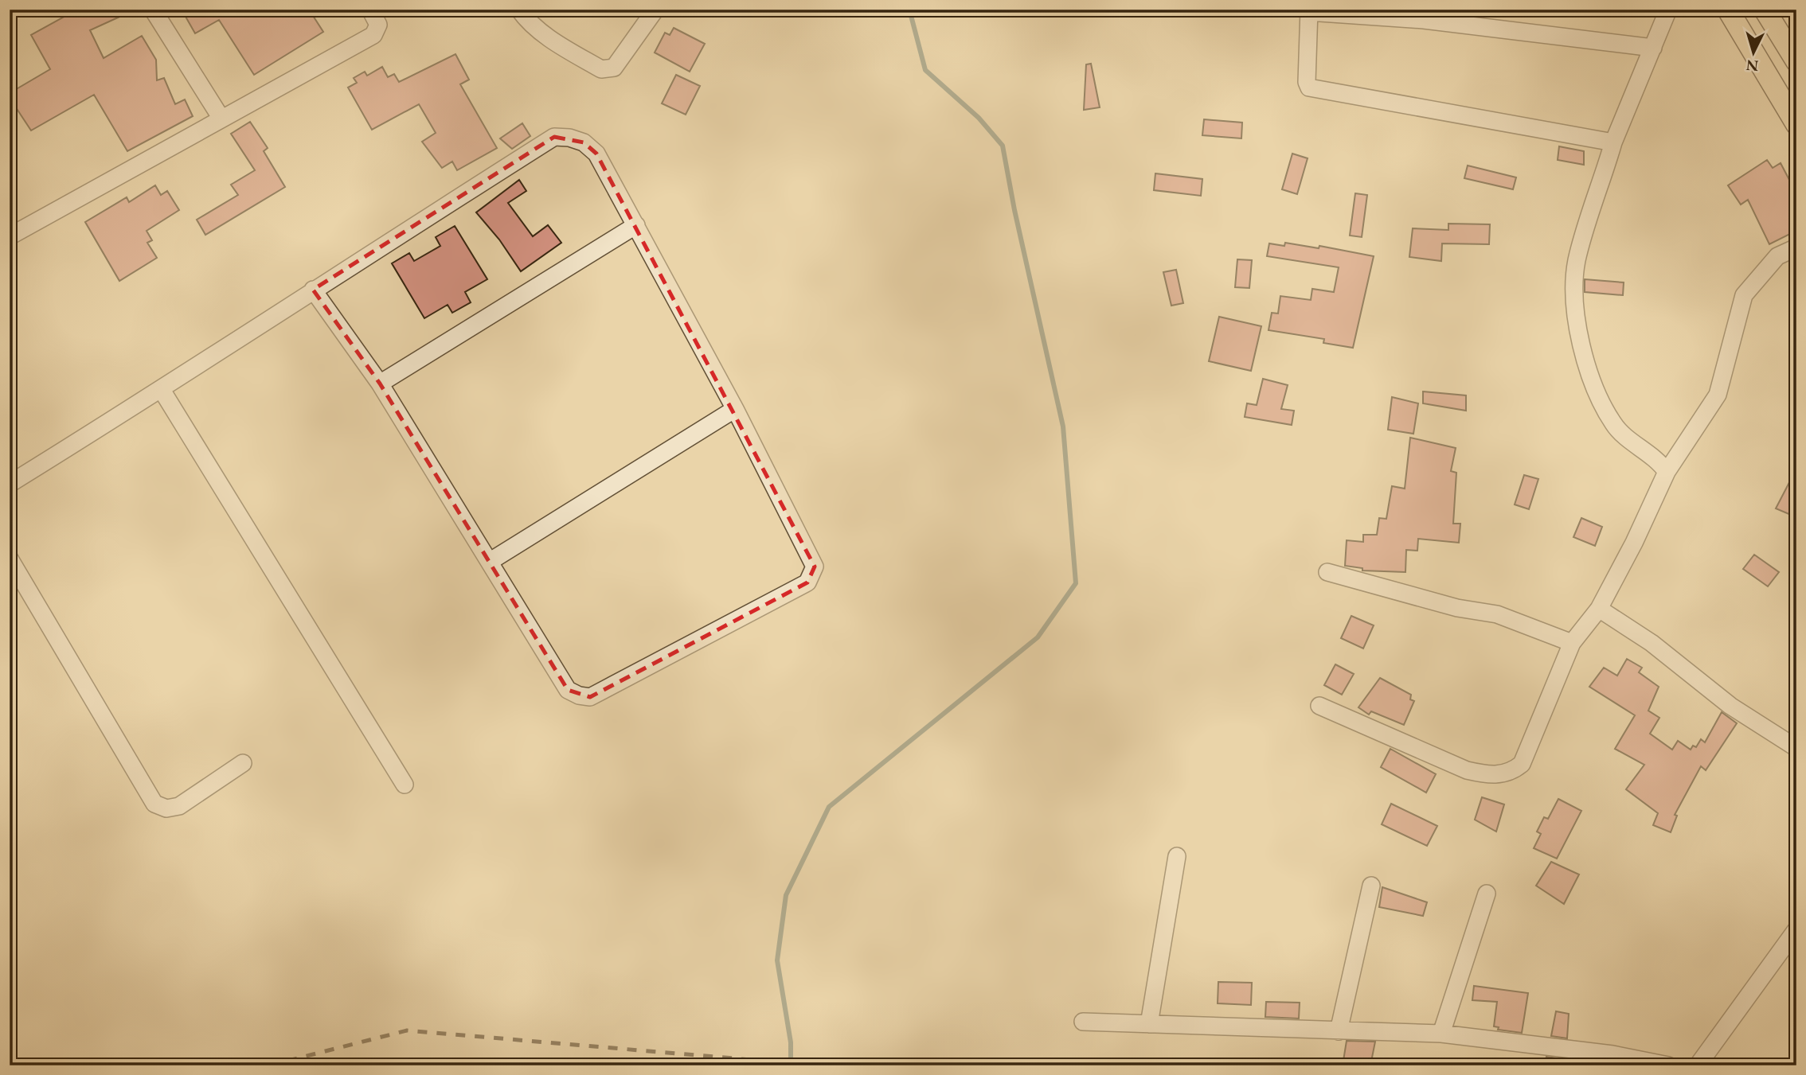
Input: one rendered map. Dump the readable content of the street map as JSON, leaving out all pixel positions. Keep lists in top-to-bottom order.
{
  "north": "bottom"
}
